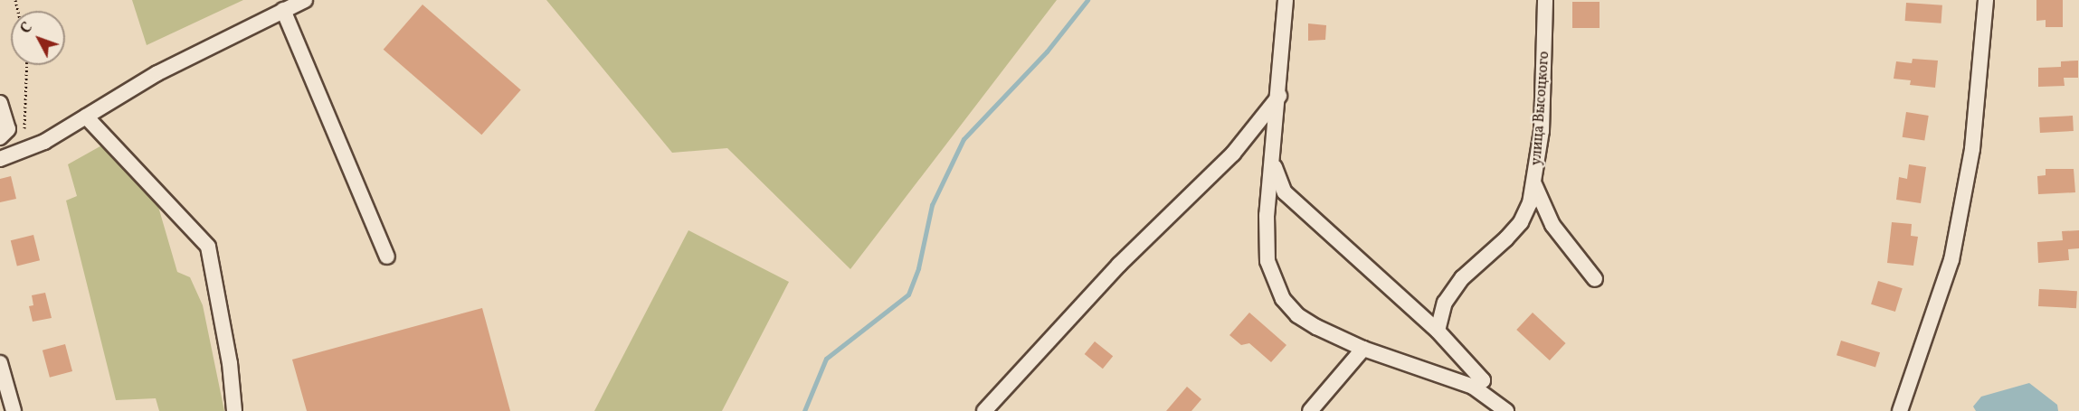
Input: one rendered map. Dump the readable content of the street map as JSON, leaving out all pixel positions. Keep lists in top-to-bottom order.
{
  "streets": {
    "street": ["улица Высоцкого"]
  },
  "north": "top left"
}
